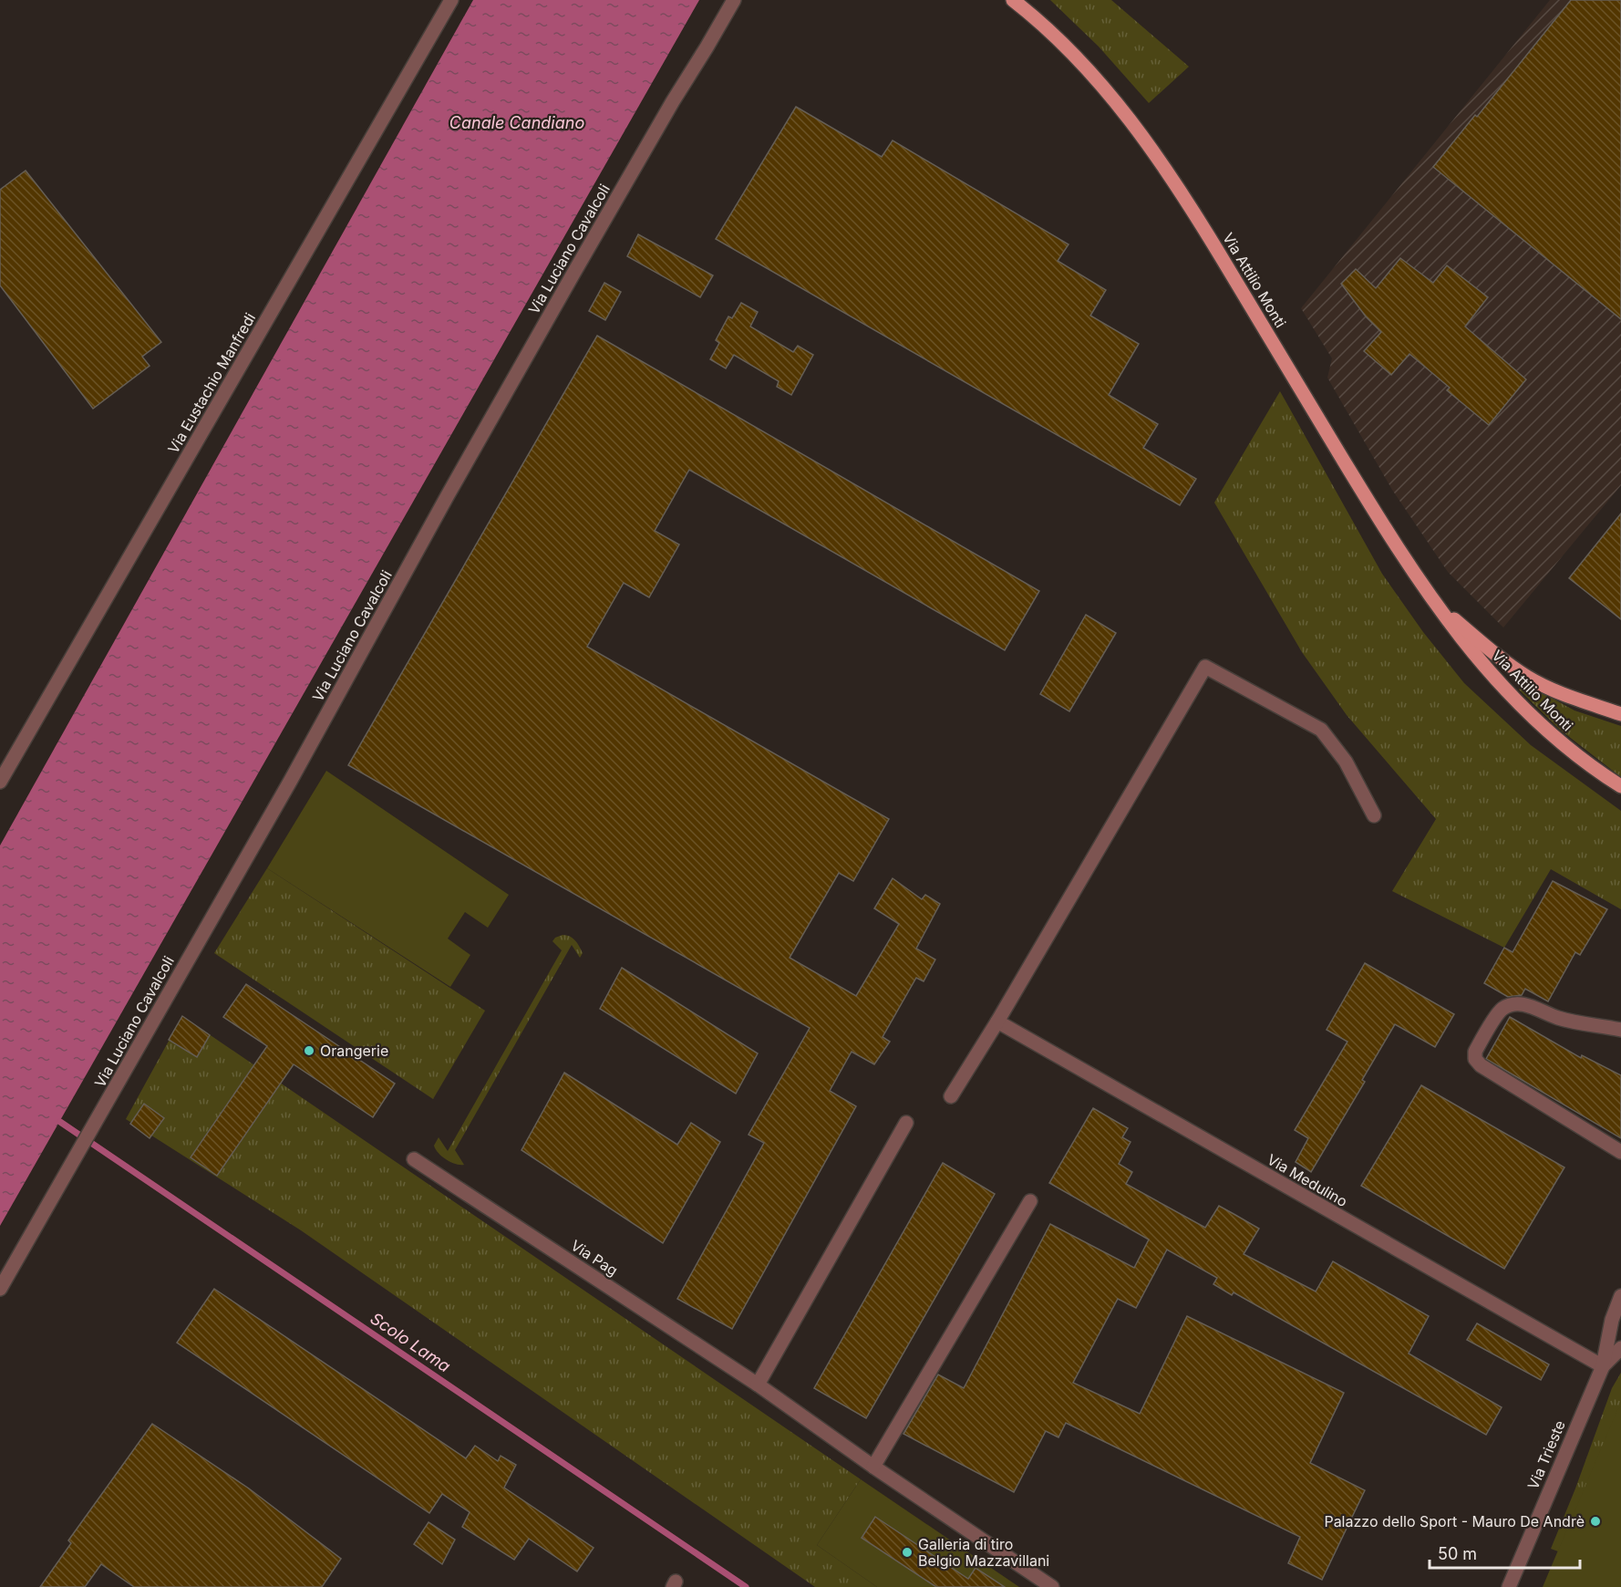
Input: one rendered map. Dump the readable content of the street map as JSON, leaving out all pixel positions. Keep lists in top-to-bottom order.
{
  "streets": {
    "main road": ["Via Attilio Monti"],
    "street": [
      "Via Luciano Cavalcoli",
      "Via Eustachio Manfredi",
      "Via Medulino",
      "Via Pag",
      "Via Trieste"
    ]
  },
  "crossings": [
    ["Via Medulino", "Via Trieste"]
  ],
  "water": ["Canale Candiano", "Scolo Lama"],
  "places": ["Orangerie", "Palazzo dello Sport - Mauro De Andrè", "Galleria di tiro Belgio Mazzavillani"],
  "scale_bar": "50 m"
}
